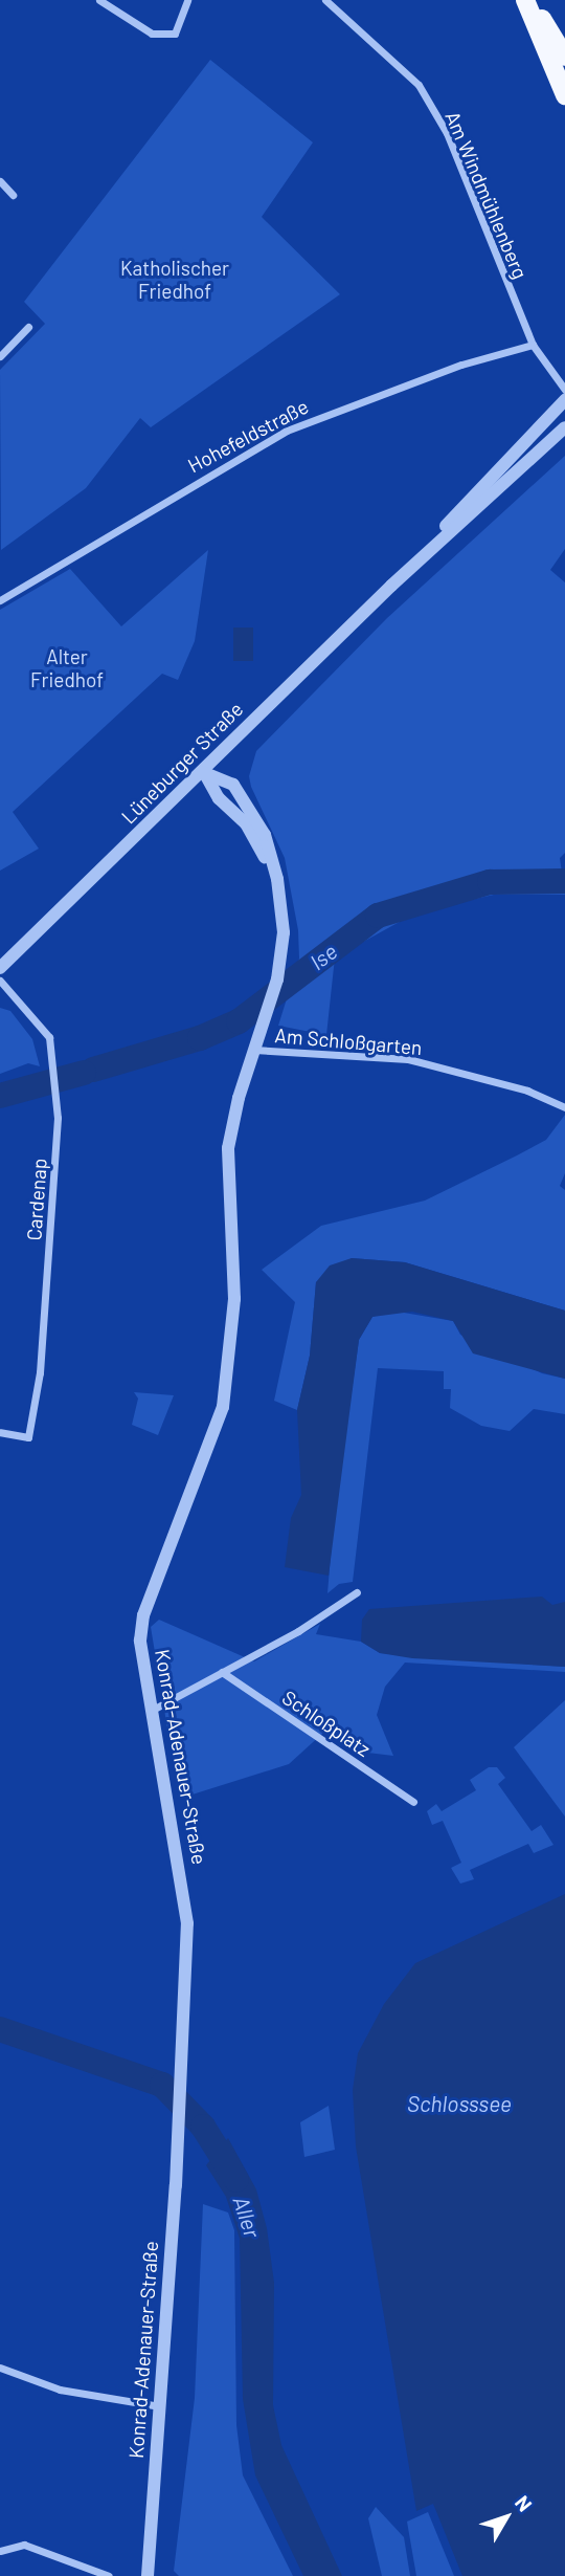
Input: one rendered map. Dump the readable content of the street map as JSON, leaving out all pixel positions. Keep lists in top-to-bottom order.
{
  "streets": {
    "street": [
      "Am Windmühlenberg",
      "Hohefeldstraße",
      "Lüneburger Straße",
      "Am Schloßgarten",
      "Cardenap",
      "Schloßplatz",
      "Konrad-Adenauer-Straße"
    ]
  },
  "crossings": [
    ["Am Windmühlenberg", "Hohefeldstraße"],
    ["Lüneburger Straße", "Konrad-Adenauer-Straße"],
    ["Am Schloßgarten", "Konrad-Adenauer-Straße"]
  ],
  "water": ["Ise", "Schlosssee", "Aller"],
  "parks": ["Katholischer Friedhof", "Alter Friedhof"],
  "north": "top right"
}
